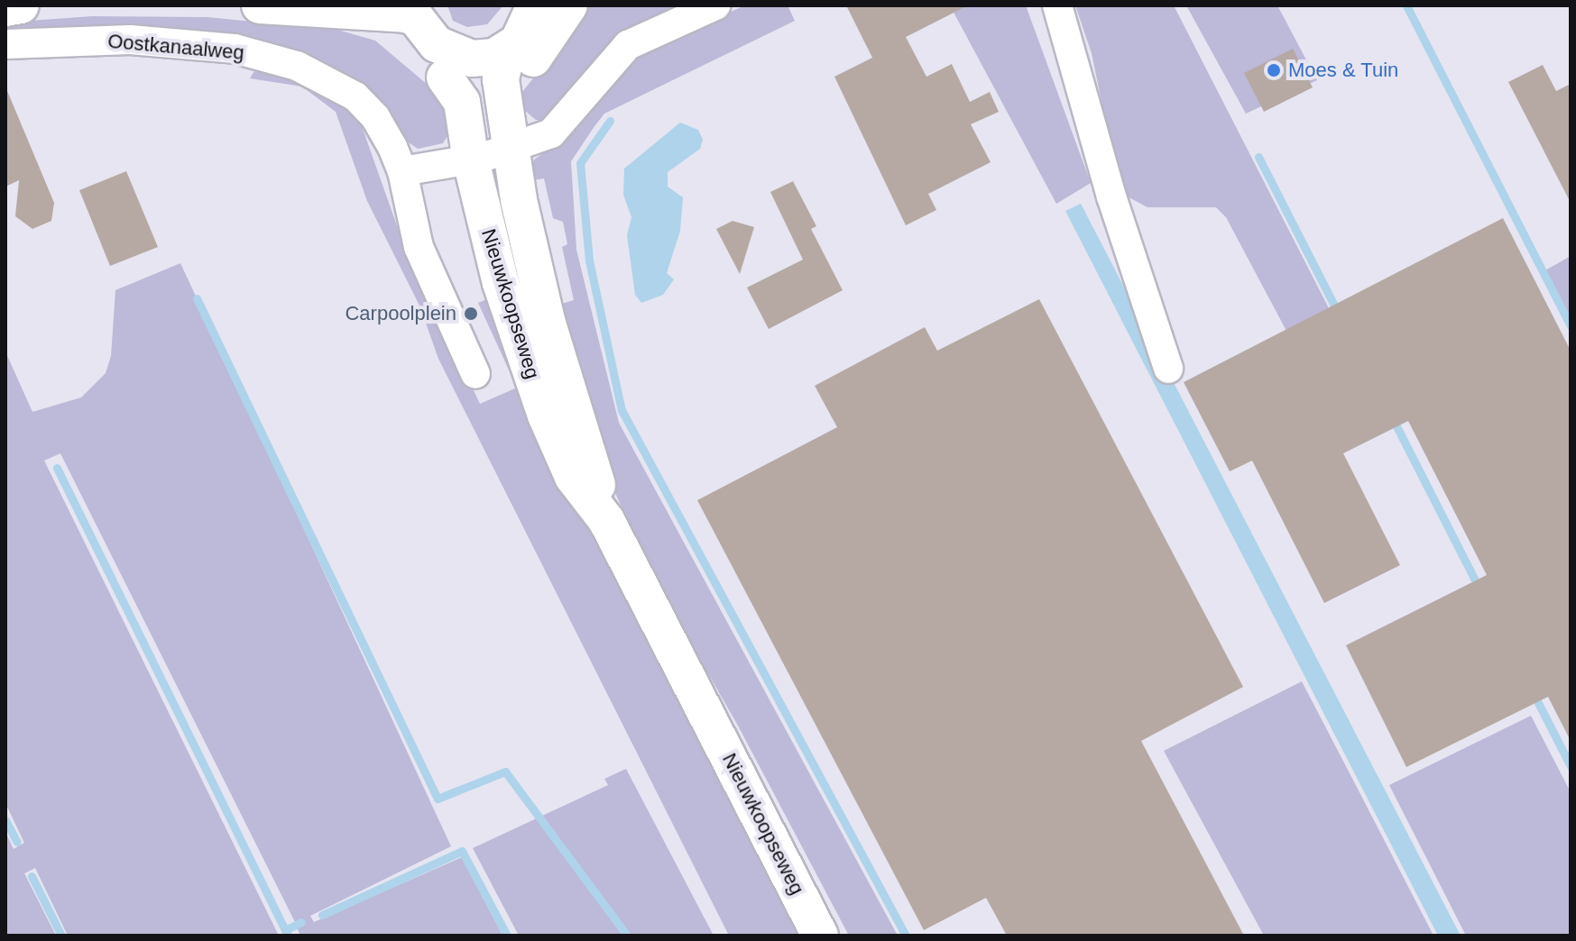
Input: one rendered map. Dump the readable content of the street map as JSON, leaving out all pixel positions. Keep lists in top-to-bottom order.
{
  "streets": {
    "main road": ["Nieuwkoopseweg"],
    "street": ["Oostkanaalweg"]
  },
  "places": ["Moes & Tuin", "Carpoolplein"]
}
